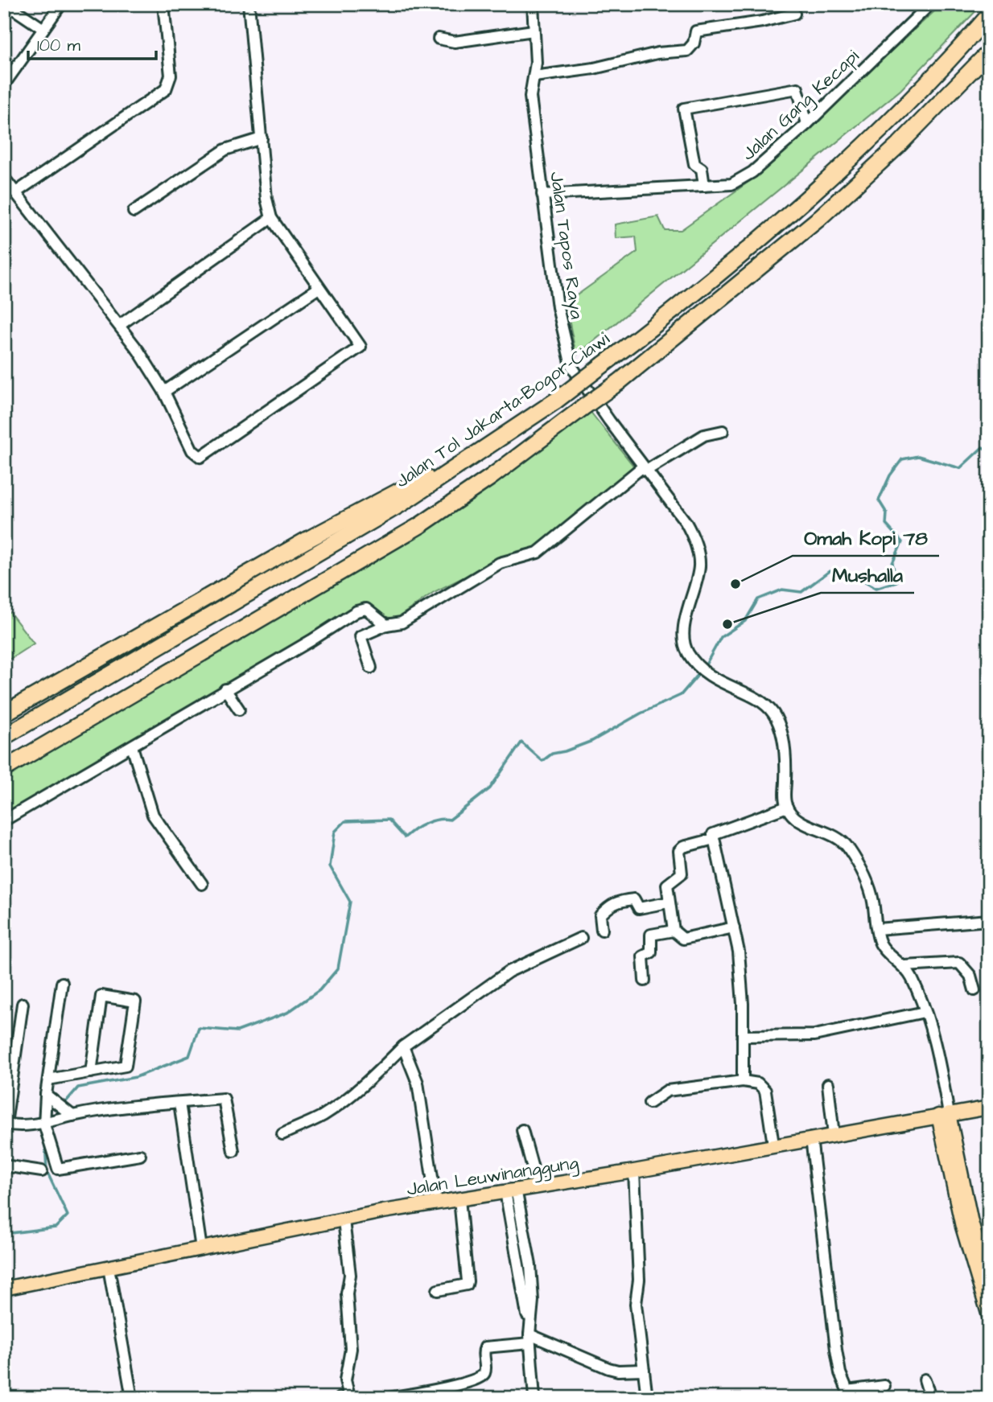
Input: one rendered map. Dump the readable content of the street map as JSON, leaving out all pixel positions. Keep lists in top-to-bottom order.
{
  "streets": {
    "highway": ["Jalan Tol Jakarta–Bogor–Ciawi"],
    "main road": ["Jalan Leuwinanggung"],
    "street": ["Jalan Gang Kecapi", "Jalan Tapos Raya"]
  },
  "crossings": [
    ["Jalan Gang Kecapi", "Jalan Tapos Raya"]
  ],
  "places": ["Omah Kopi 78", "Mushalla"],
  "scale_bar": "100 m"
}
